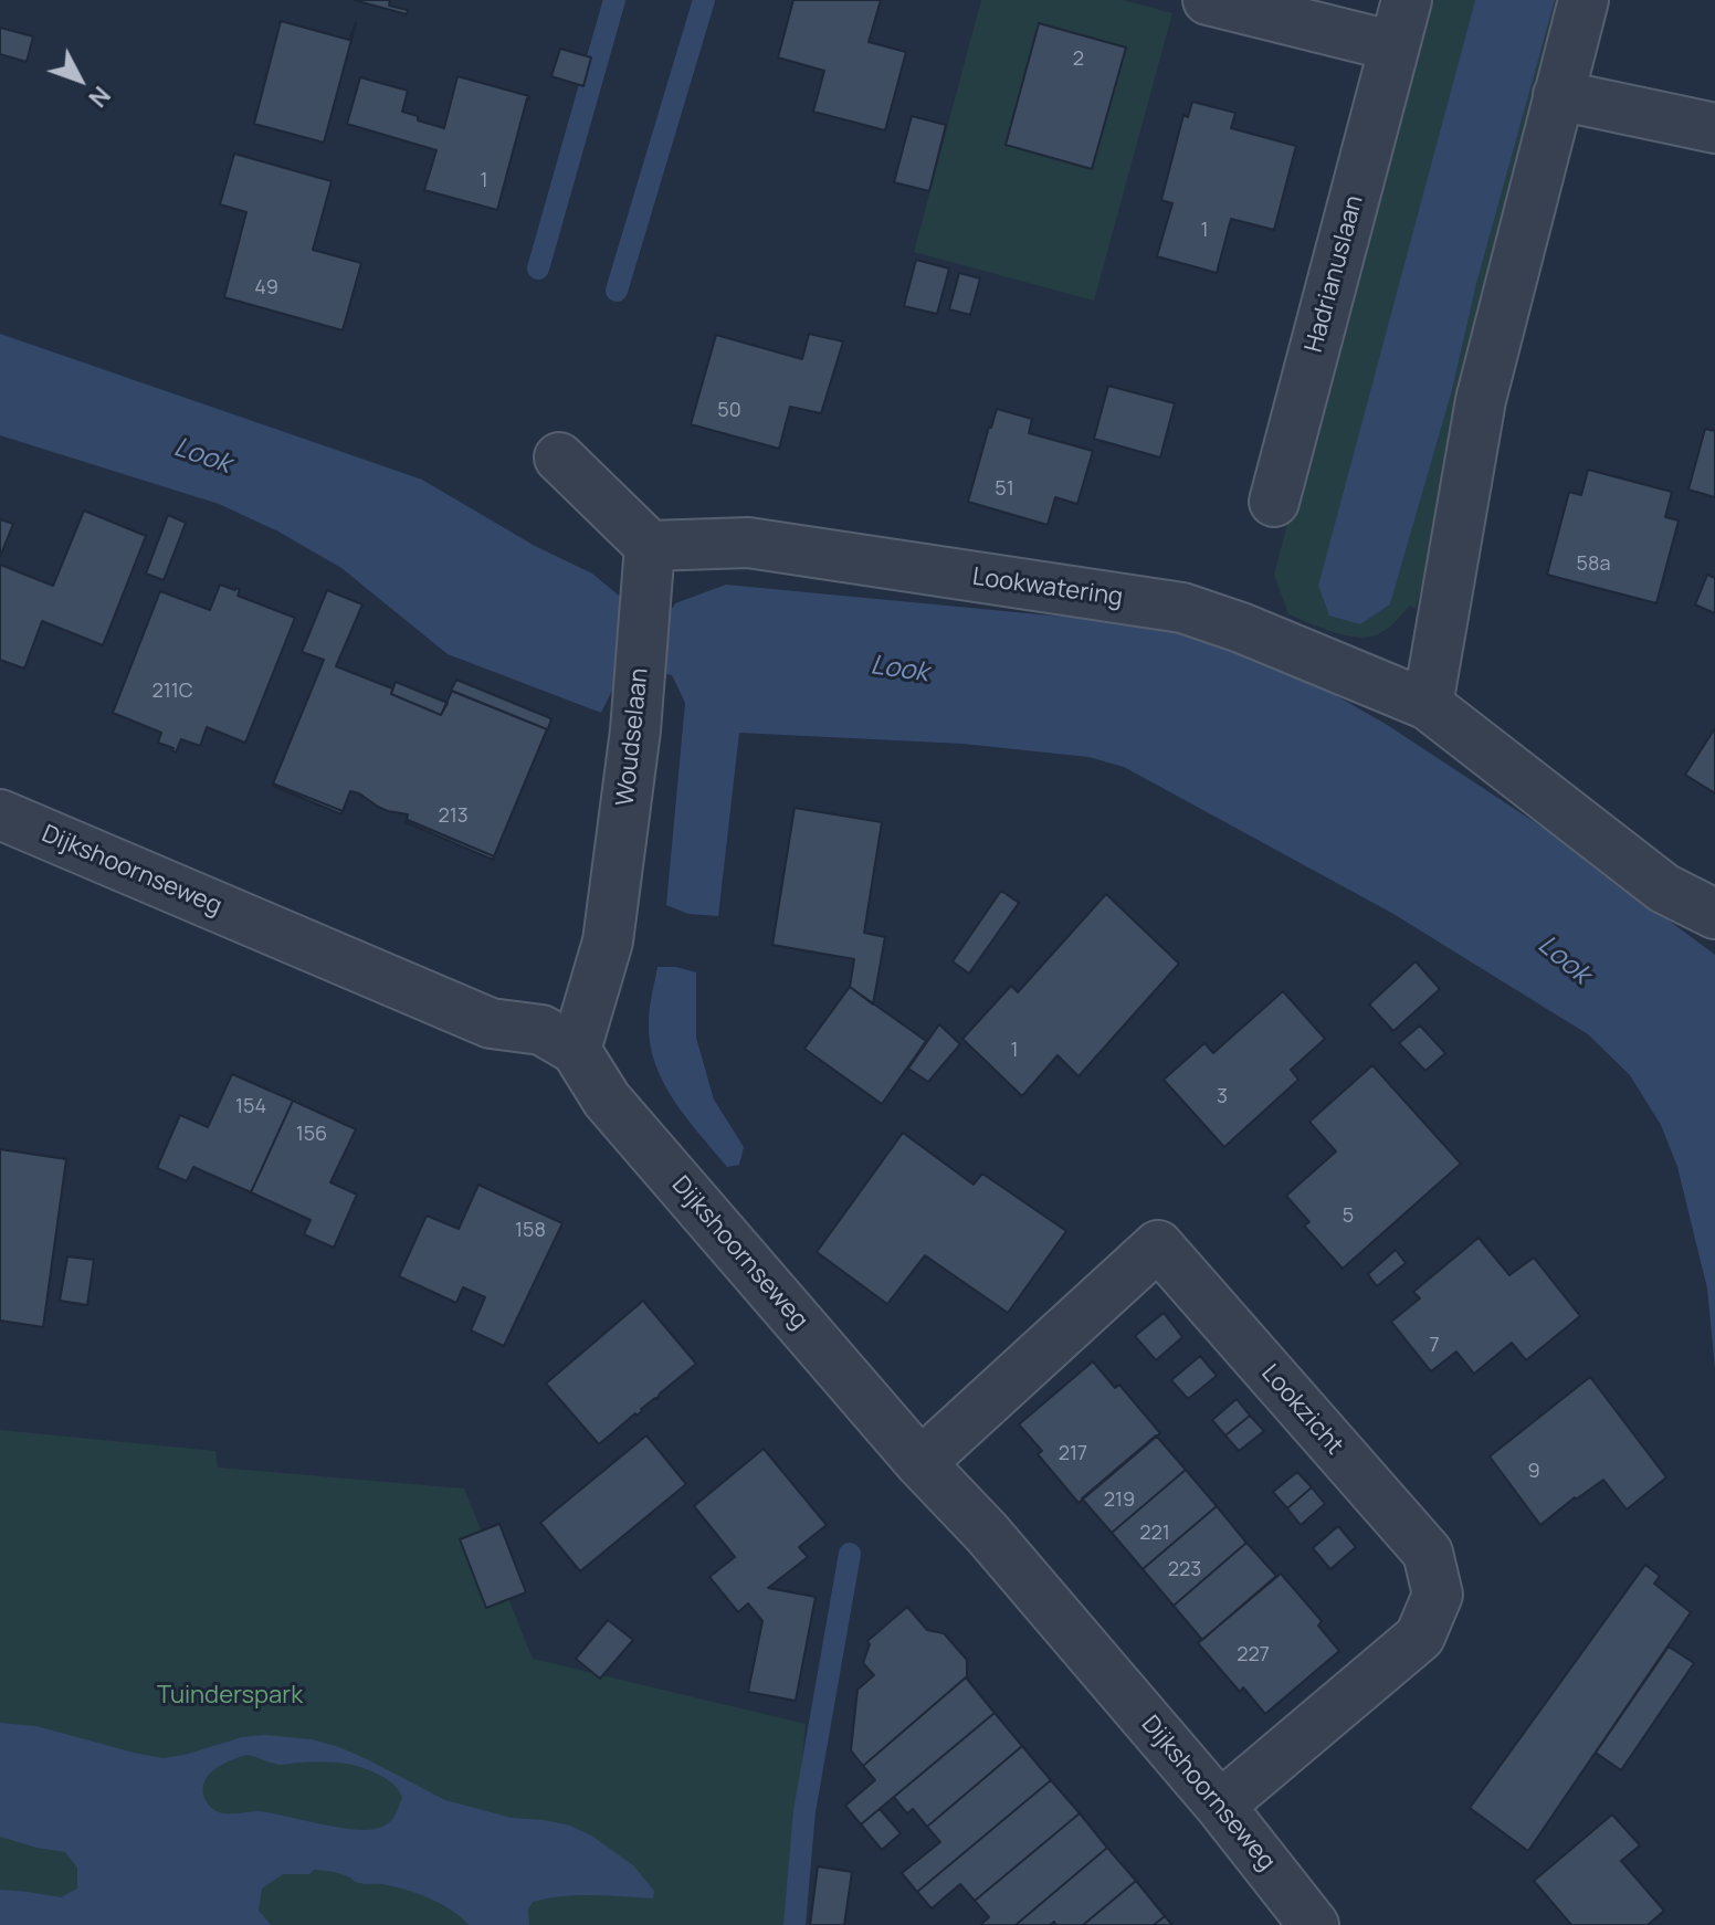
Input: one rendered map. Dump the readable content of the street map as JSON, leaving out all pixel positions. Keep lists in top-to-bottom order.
{
  "streets": {
    "street": [
      "Hadrianuslaan",
      "Lookwatering",
      "Woudselaan",
      "Dijkshoornseweg",
      "Lookzicht"
    ]
  },
  "crossings": [
    ["Lookwatering", "Woudselaan"],
    ["Woudselaan", "Dijkshoornseweg"],
    ["Dijkshoornseweg", "Lookzicht"]
  ],
  "water": ["Look"],
  "parks": ["Tuinderspark"],
  "house_numbers": [
    "2",
    "1",
    "1",
    "49",
    "50",
    "51",
    "58a",
    "211C",
    "213",
    "1",
    "3",
    "154",
    "156",
    "5",
    "158",
    "7",
    "217",
    "9",
    "219",
    "221",
    "223",
    "227"
  ],
  "north": "bottom right"
}
